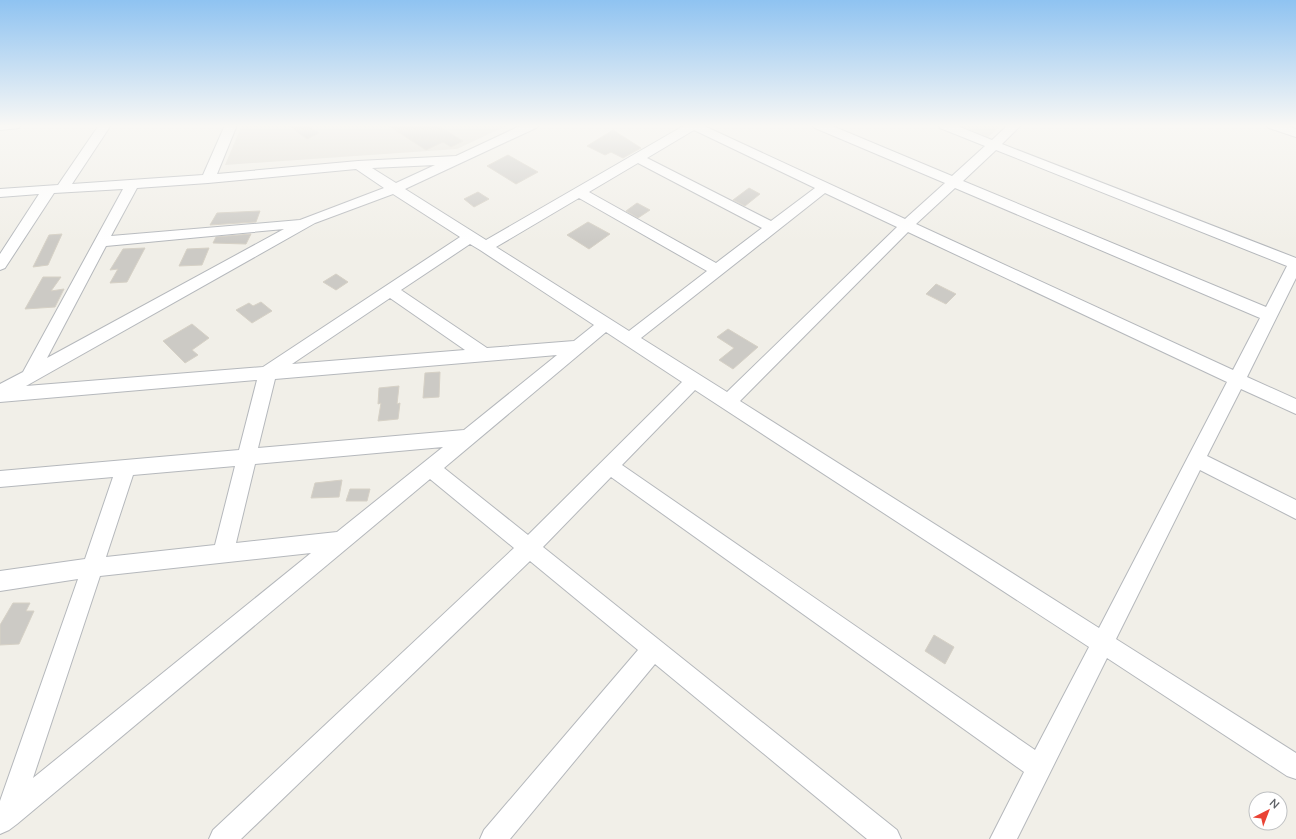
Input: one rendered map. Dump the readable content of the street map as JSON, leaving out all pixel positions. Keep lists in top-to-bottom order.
{
  "north": "top right"
}
